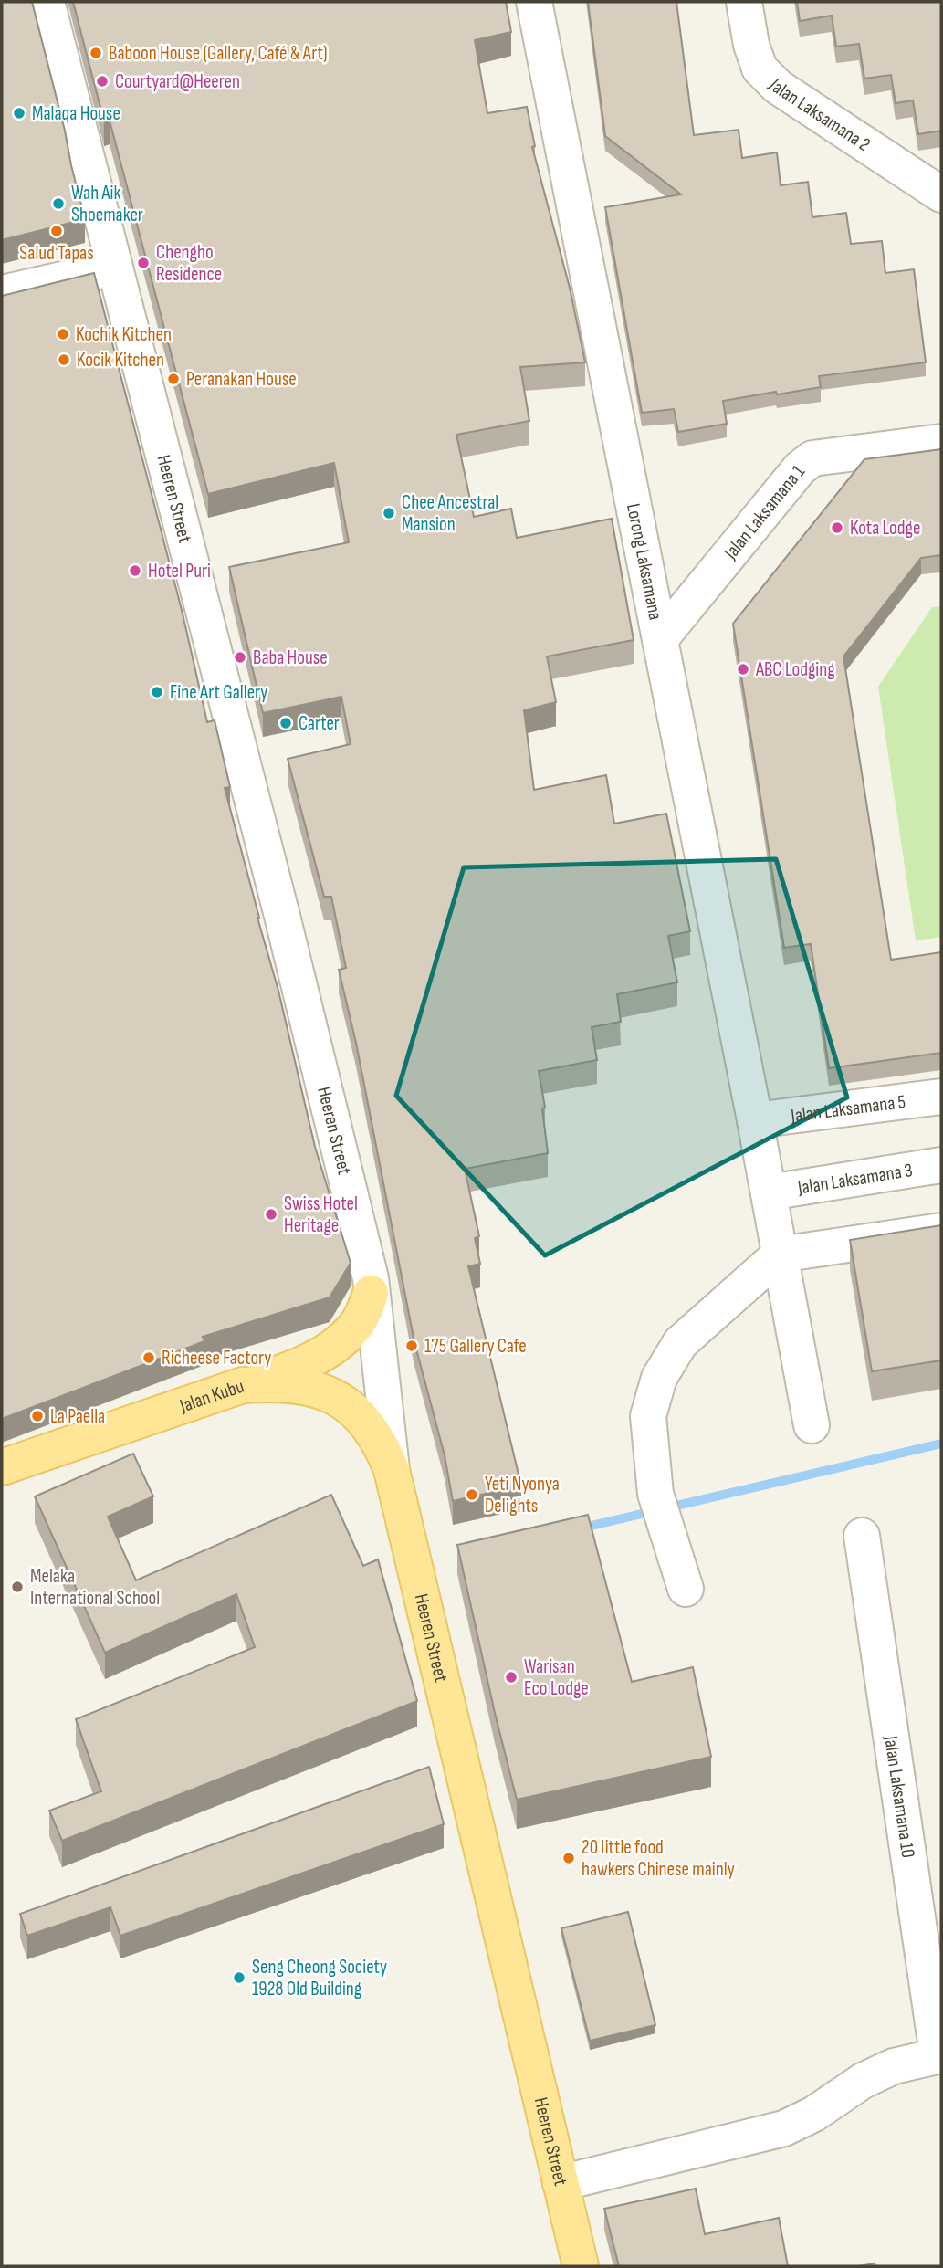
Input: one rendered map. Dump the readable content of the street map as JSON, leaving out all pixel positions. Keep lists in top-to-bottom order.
{
  "streets": {
    "main road": ["Heeren Street", "Jalan Kubu"],
    "street": [
      "Jalan Laksamana 2",
      "Jalan Laksamana 1",
      "Lorong Laksamana",
      "Jalan Laksamana 5",
      "Jalan Laksamana 3",
      "Jalan Laksamana 10"
    ]
  },
  "crossings": [
    ["Heeren Street", "Jalan Kubu"],
    ["Jalan Laksamana 1", "Lorong Laksamana"],
    ["Lorong Laksamana", "Jalan Laksamana 5"],
    ["Lorong Laksamana", "Jalan Laksamana 3"]
  ],
  "places": [
    "Baboon House (Gallery, Café & Art)",
    "Courtyard@Heeren",
    "Malaqa House",
    "Wah Aik Shoemaker",
    "Salud Tapas",
    "Chengho Residence",
    "Kochik Kitchen",
    "Kocik Kitchen",
    "Peranakan House",
    "Chee Ancestral Mansion",
    "Kota Lodge",
    "Hotel Puri",
    "Baba House",
    "ABC Lodging",
    "Fine Art Gallery",
    "Carter",
    "Swiss Hotel Heritage",
    "175 Gallery Cafe",
    "Richeese Factory",
    "La Paella",
    "Yeti Nyonya Delights",
    "Melaka International School",
    "Warisan Eco Lodge",
    "20 little food hawkers Chinese mainly",
    "Seng Cheong Society 1928 Old Building"
  ]
}
